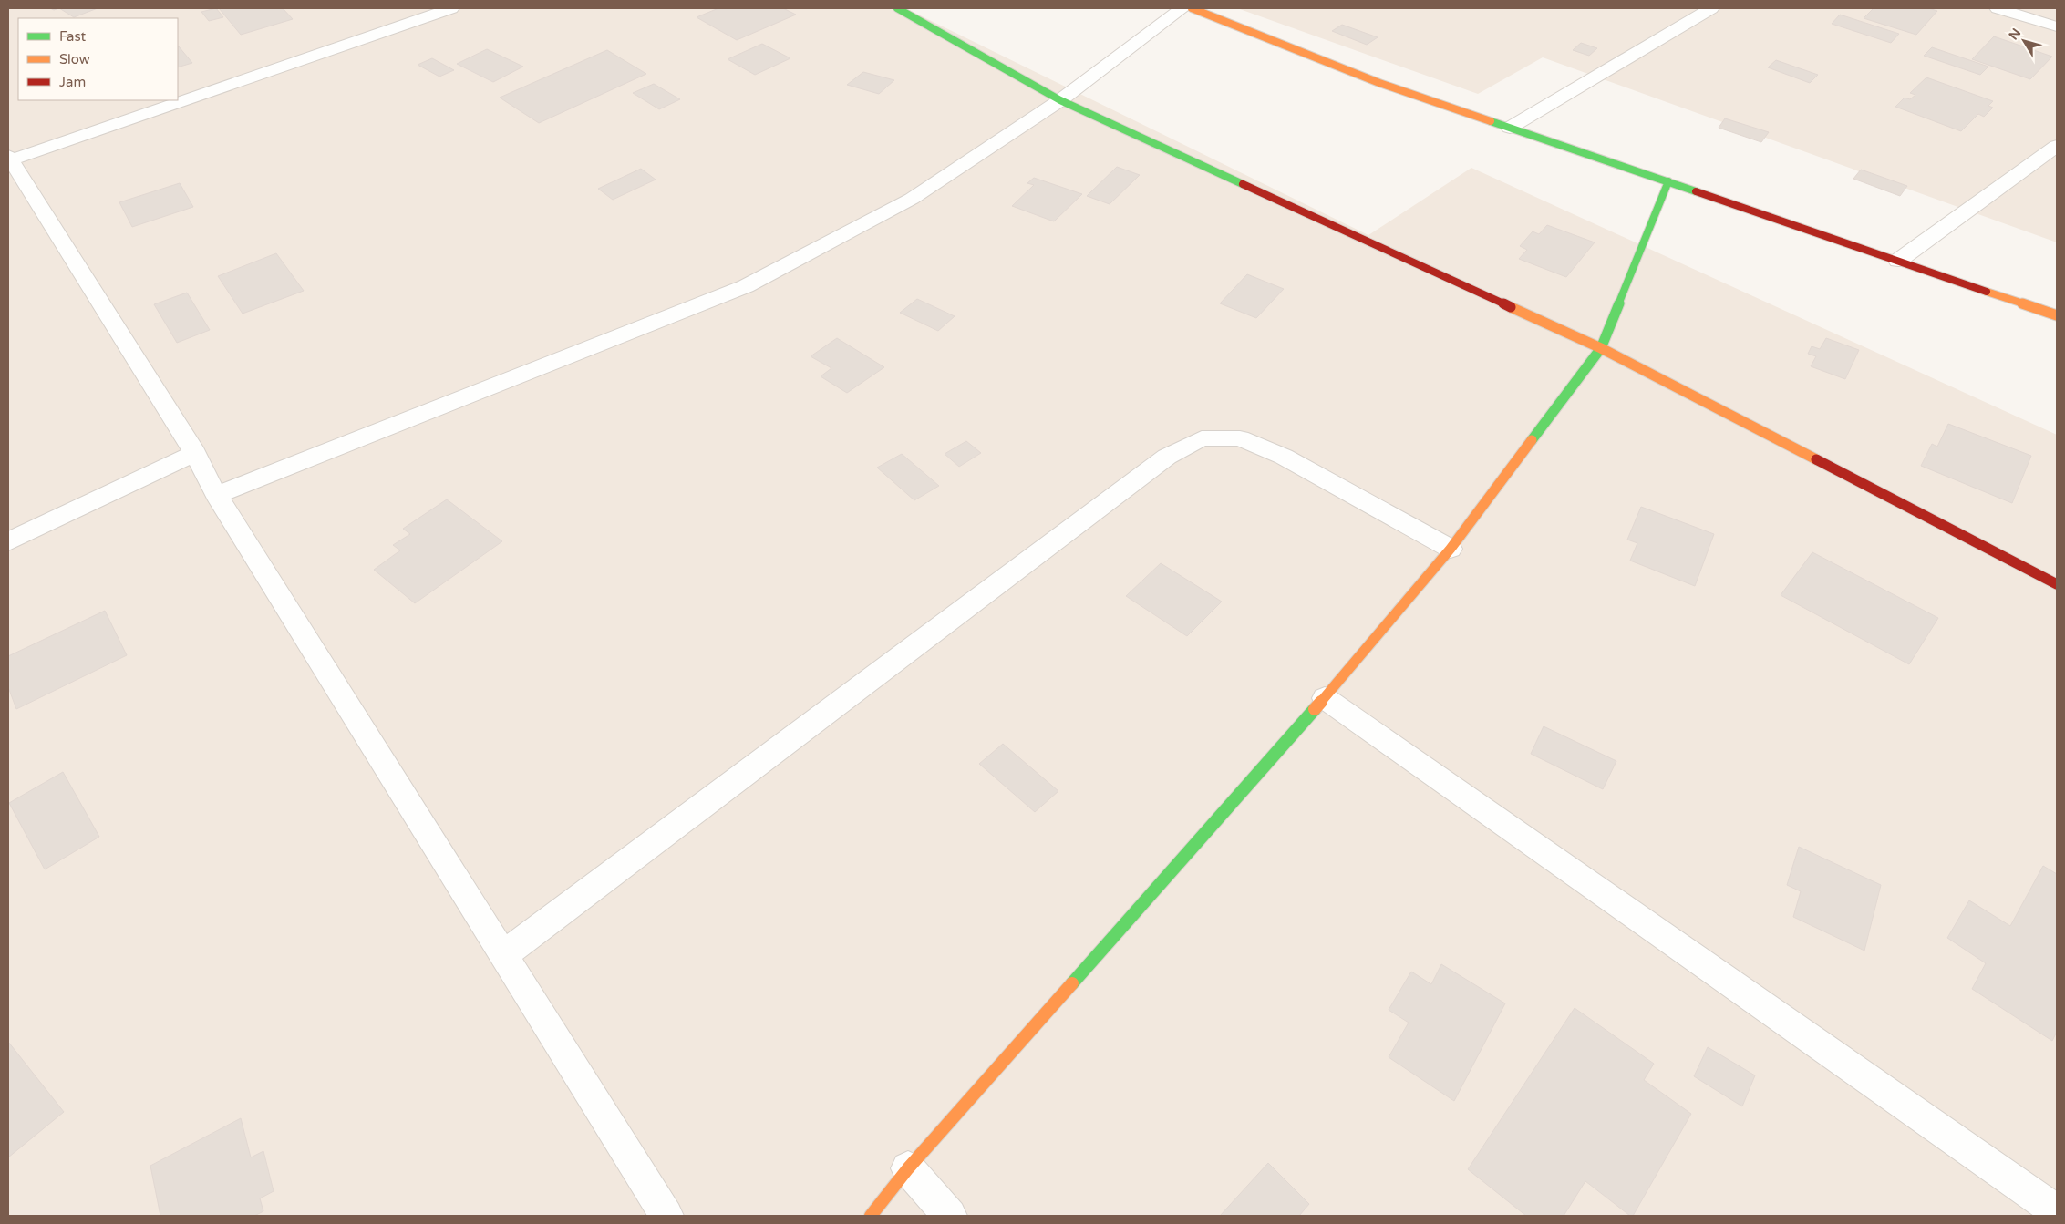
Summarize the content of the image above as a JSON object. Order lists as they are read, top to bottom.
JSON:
{
  "legend": ["Fast", "Slow", "Jam"],
  "north": "top left"
}
